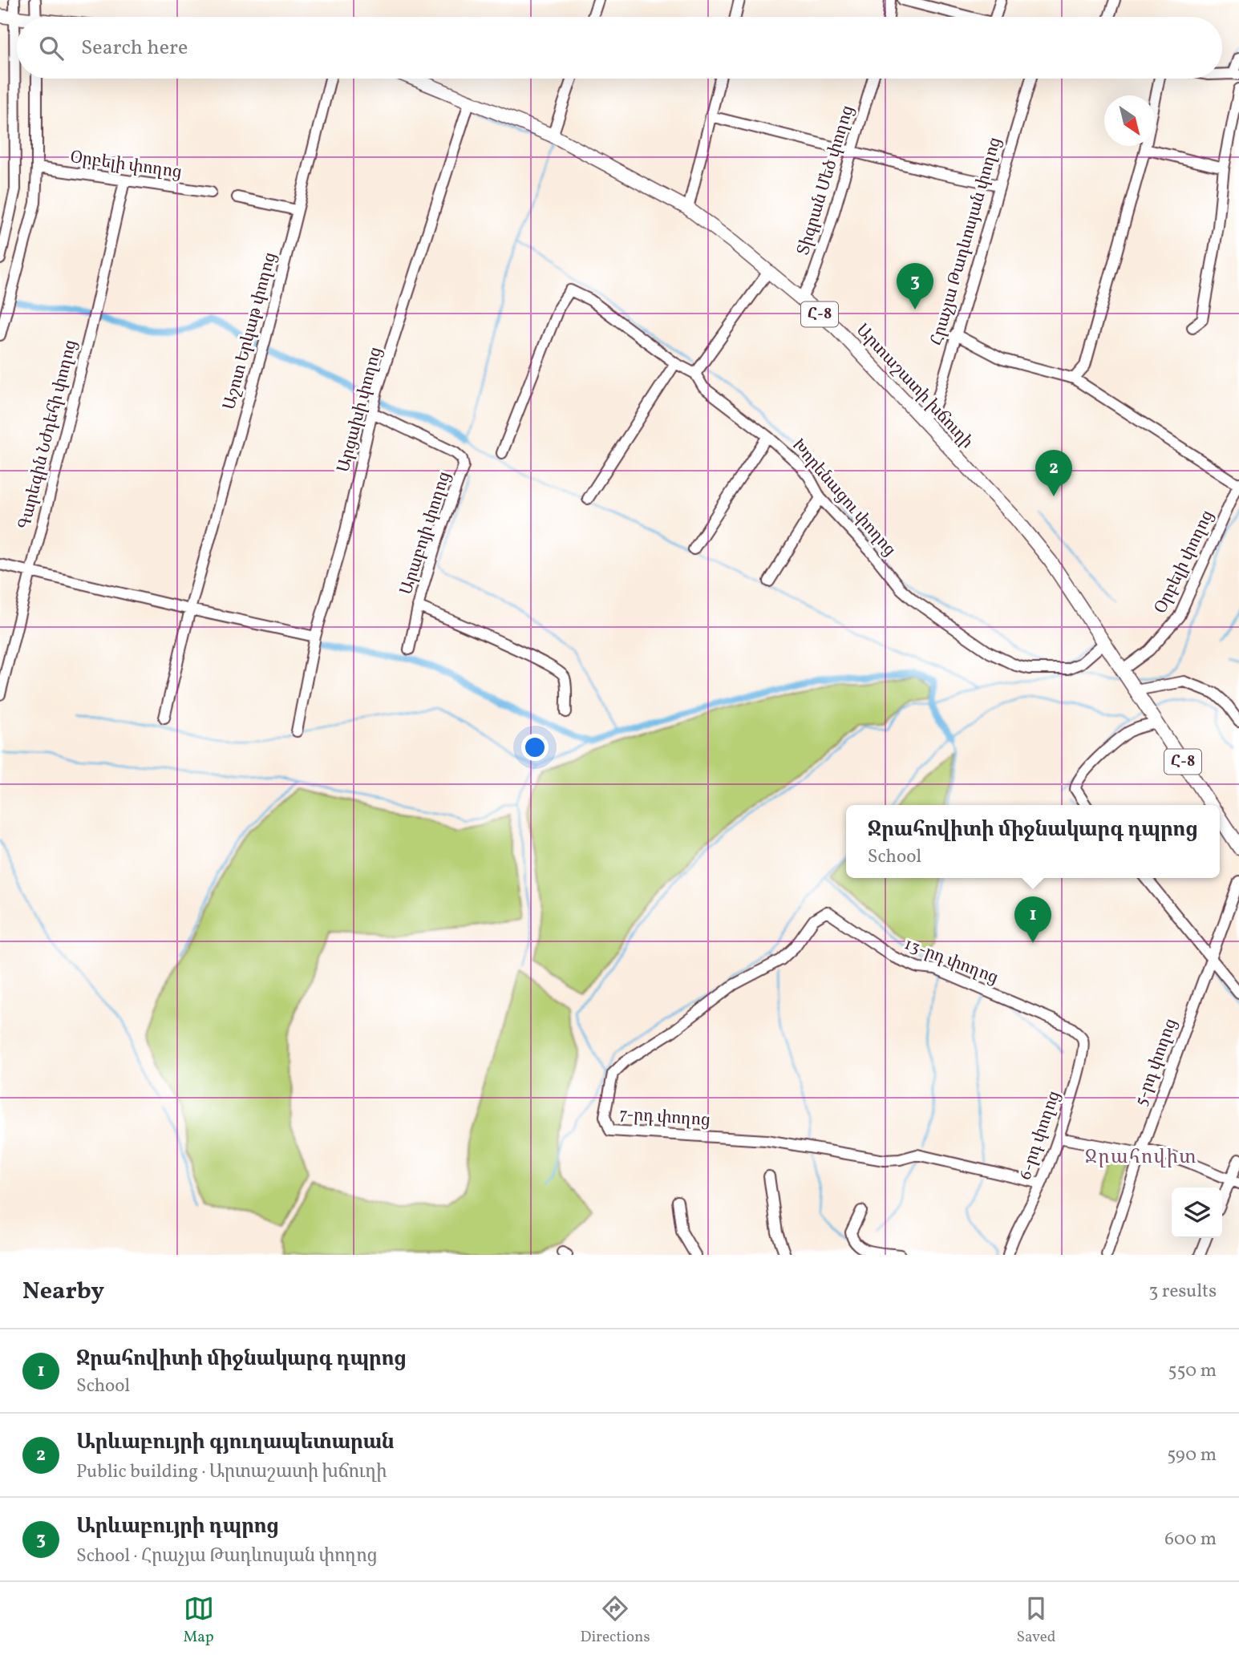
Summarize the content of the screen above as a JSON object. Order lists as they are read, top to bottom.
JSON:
{
  "streets": {
    "main road": ["Հ-8", "Արտաշատի խճուղի"],
    "street": [
      "Օրբելի փողոց",
      "Տիգրան Մեծ փողոց",
      "Հրաչյա Թադևոսյան փողոց",
      "Աշոտ Երկաթ փողոց",
      "Արցախի փողոց",
      "Գարեգին Նժդեհի փողոց",
      "Խորենացու փողոց",
      "Արաբոյի փողոց",
      "13-րդ փողոց",
      "5-րդ փողոց",
      "7-րդ փողոց",
      "6-րդ փողոց"
    ]
  },
  "crossings": [
    ["Օրբելի փողոց", "Հ-8"],
    ["Օրբելի փողոց", "Արտաշատի խճուղի"],
    ["Օրբելի փողոց", "Գարեգին Նժդեհի փողոց"],
    ["Տիգրան Մեծ փողոց", "Արտաշատի խճուղի"],
    ["Հրաչյա Թադևոսյան փողոց", "Արտաշատի խճուղի"],
    ["Հ-8", "Արտաշատի խճուղի"],
    ["Արտաշատի խճուղի", "Արցախի փողոց"],
    ["Արտաշատի խճուղի", "Խորենացու փողոց"],
    ["Արցախի փողոց", "Արաբոյի փողոց"],
    ["13-րդ փողոց", "7-րդ փողոց"],
    ["13-րդ փողոց", "6-րդ փողոց"],
    ["7-րդ փողոց", "6-րդ փողոց"]
  ],
  "districts": ["Ջրահովիտ"],
  "north": "bottom right",
  "page": {
    "search": "Search here",
    "pins": ["3", "2", "1"],
    "popup": ["Ջրահովիտի միջնակարգ դպրոց", "School"],
    "heading": ["Nearby", "3 results"],
    "list": [
      {
        "mark": "1",
        "name": "Ջրահովիտի միջնակարգ դպրոց",
        "note": "School",
        "value": "550 m"
      },
      {
        "mark": "2",
        "name": "Արևաբույրի գյուղապետարան",
        "note": "Public building · Արտաշատի խճուղի",
        "value": "590 m"
      },
      {
        "mark": "3",
        "name": "Արևաբույրի դպրոց",
        "note": "School · Հրաչյա Թադևոսյան փողոց",
        "value": "600 m"
      }
    ],
    "nav": ["Map", "Directions", "Saved"]
  }
}
